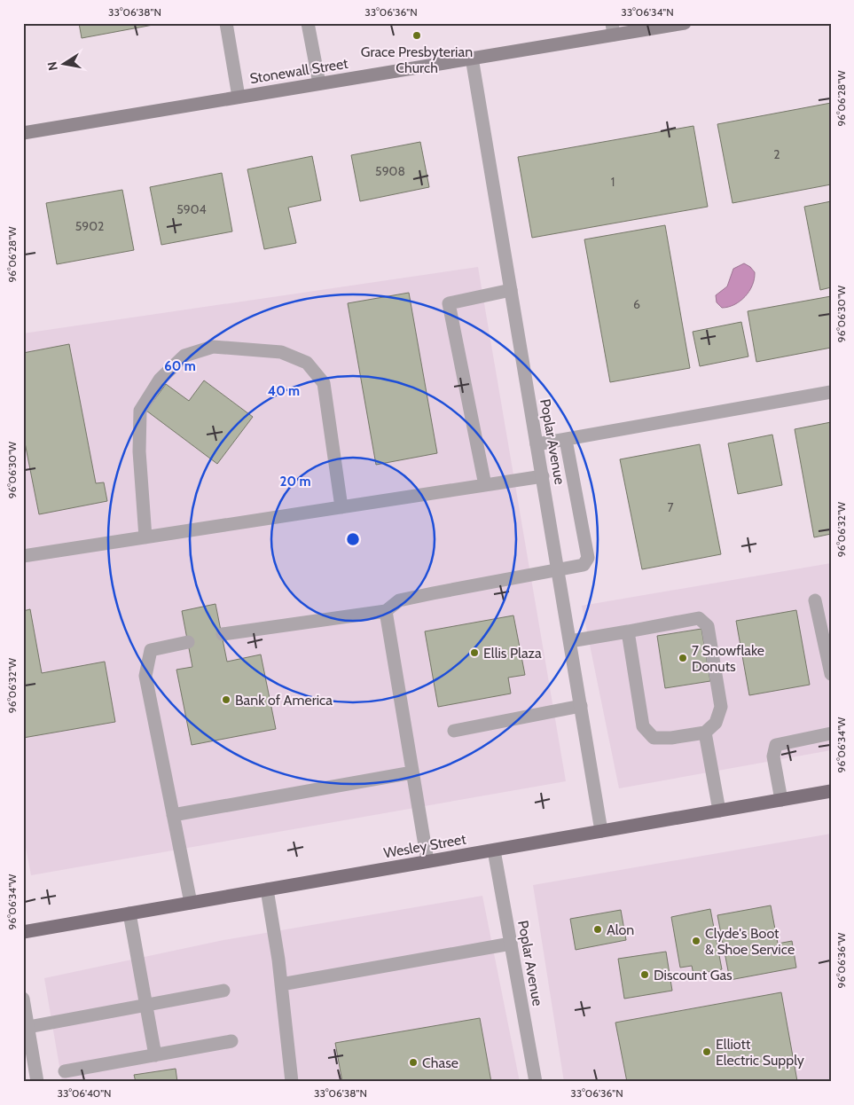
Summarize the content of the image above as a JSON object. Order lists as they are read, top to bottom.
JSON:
{
  "streets": {
    "main road": ["Wesley Street"],
    "street": ["Stonewall Street", "Poplar Avenue"]
  },
  "crossings": [
    ["Stonewall Street", "Poplar Avenue"],
    ["Poplar Avenue", "Wesley Street"]
  ],
  "places": [
    "Grace Presbyterian Church",
    "Ellis Plaza",
    "7 Snowflake Donuts",
    "Bank of America",
    "Alon",
    "Clyde's Boot & Shoe Service",
    "Discount Gas",
    "Elliott Electric Supply",
    "Chase"
  ],
  "house_numbers": [
    "2",
    "5908",
    "1",
    "5904",
    "5902",
    "6",
    "7"
  ],
  "north": "left",
  "coordinates": [
    "33°06'38\"N",
    "33°06'36\"N",
    "33°06'34\"N",
    "96°06'28\"W",
    "96°06'30\"W",
    "96°06'32\"W",
    "96°06'34\"W",
    "96°06'36\"W",
    "33°06'40\"N"
  ],
  "rings": ["60 m", "40 m", "20 m"]
}
